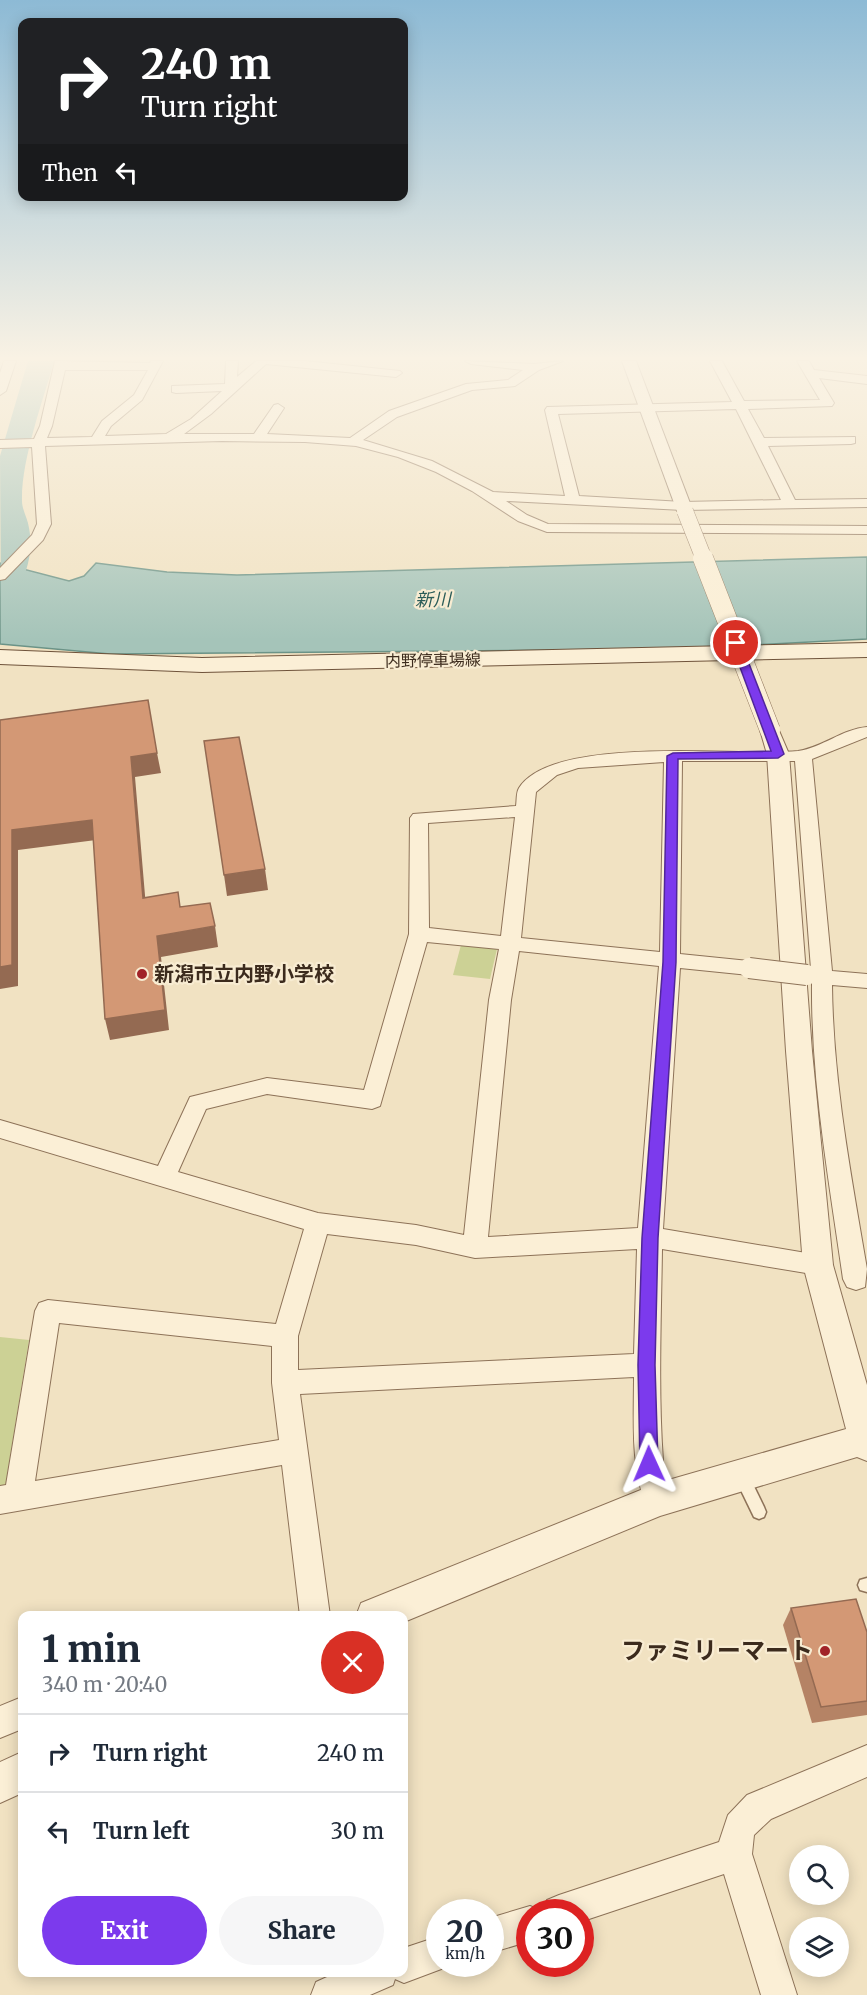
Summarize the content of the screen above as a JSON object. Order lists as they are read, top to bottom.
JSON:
{
  "streets": {
    "main road": ["内野停車場線"]
  },
  "water": ["新川"],
  "places": ["新潟市立内野小学校", "ファミリーマート"],
  "page": {
    "turn": ["240 m", "Turn right"],
    "then": "Then",
    "heading": ["1 min", "340 m · 20:40"],
    "list": [
      {
        "name": "Turn right",
        "value": "240 m"
      },
      {
        "name": "Turn left",
        "value": "30 m"
      }
    ],
    "buttons": ["Exit", "Share"],
    "speed": "20 km/h",
    "limit": "30"
  }
}
